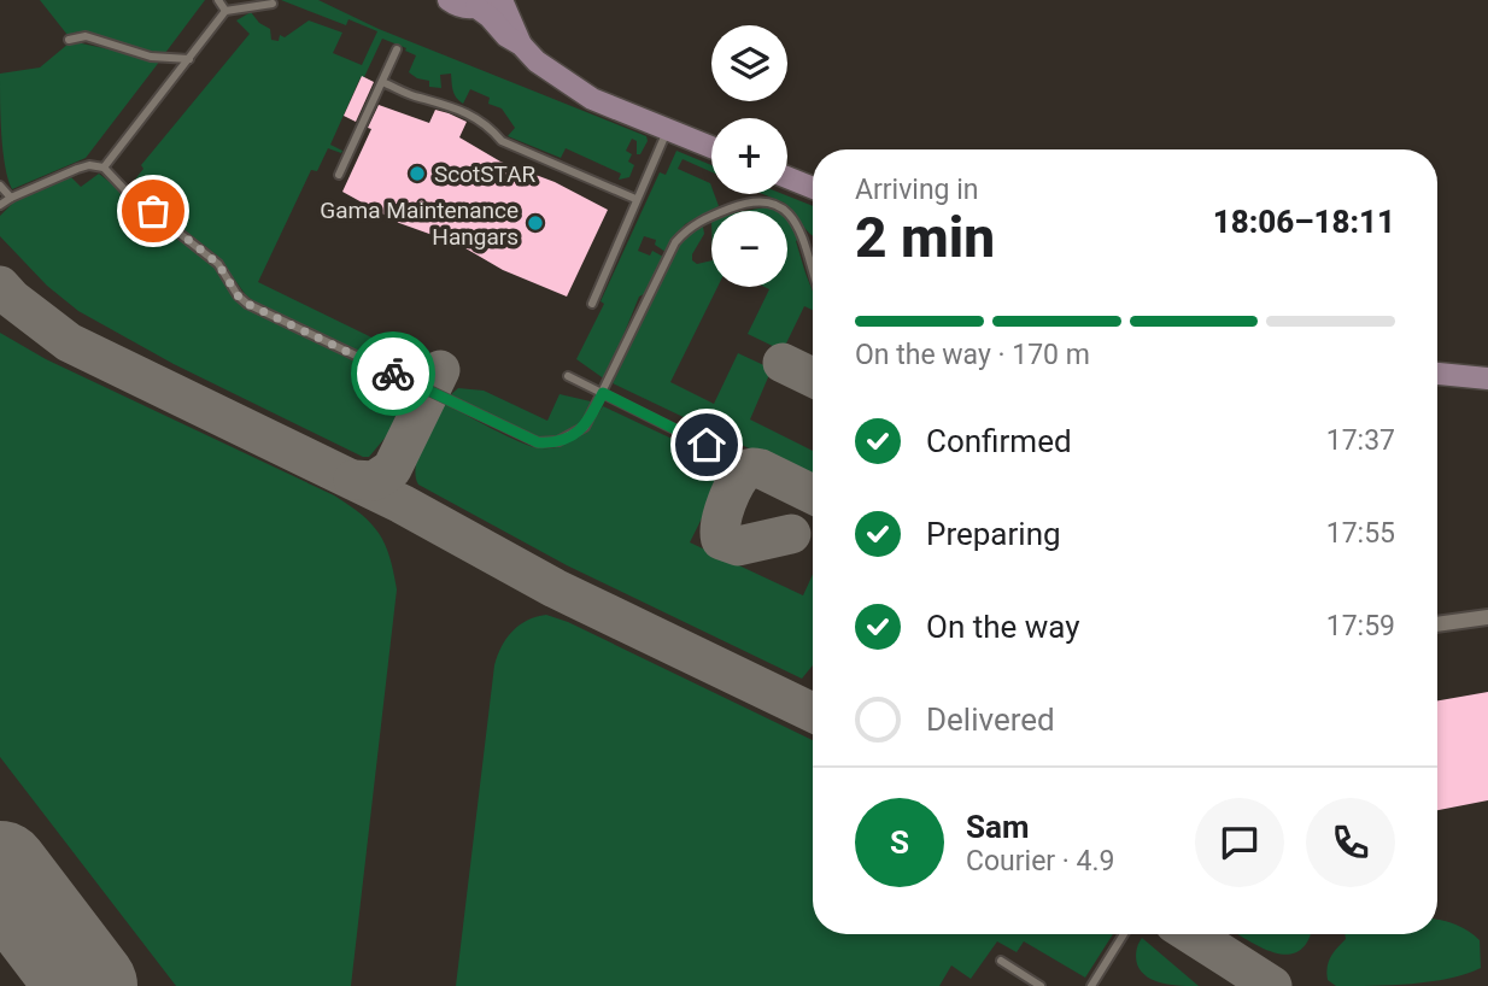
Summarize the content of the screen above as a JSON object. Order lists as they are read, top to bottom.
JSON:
{
  "places": ["ScotSTAR", "Gama Maintenance Hangars"],
  "page": {
    "map_buttons": ["+", "−"],
    "heading": ["2 min", "Arriving in", "18:06–18:11"],
    "panel": ["Sam", "Courier · 4.9"],
    "bar": "On the way · 170 m",
    "list": [
      ["Confirmed", "17:37"],
      ["Preparing", "17:55"],
      ["On the way", "17:59"],
      "Delivered"
    ],
    "round": "S"
  }
}
